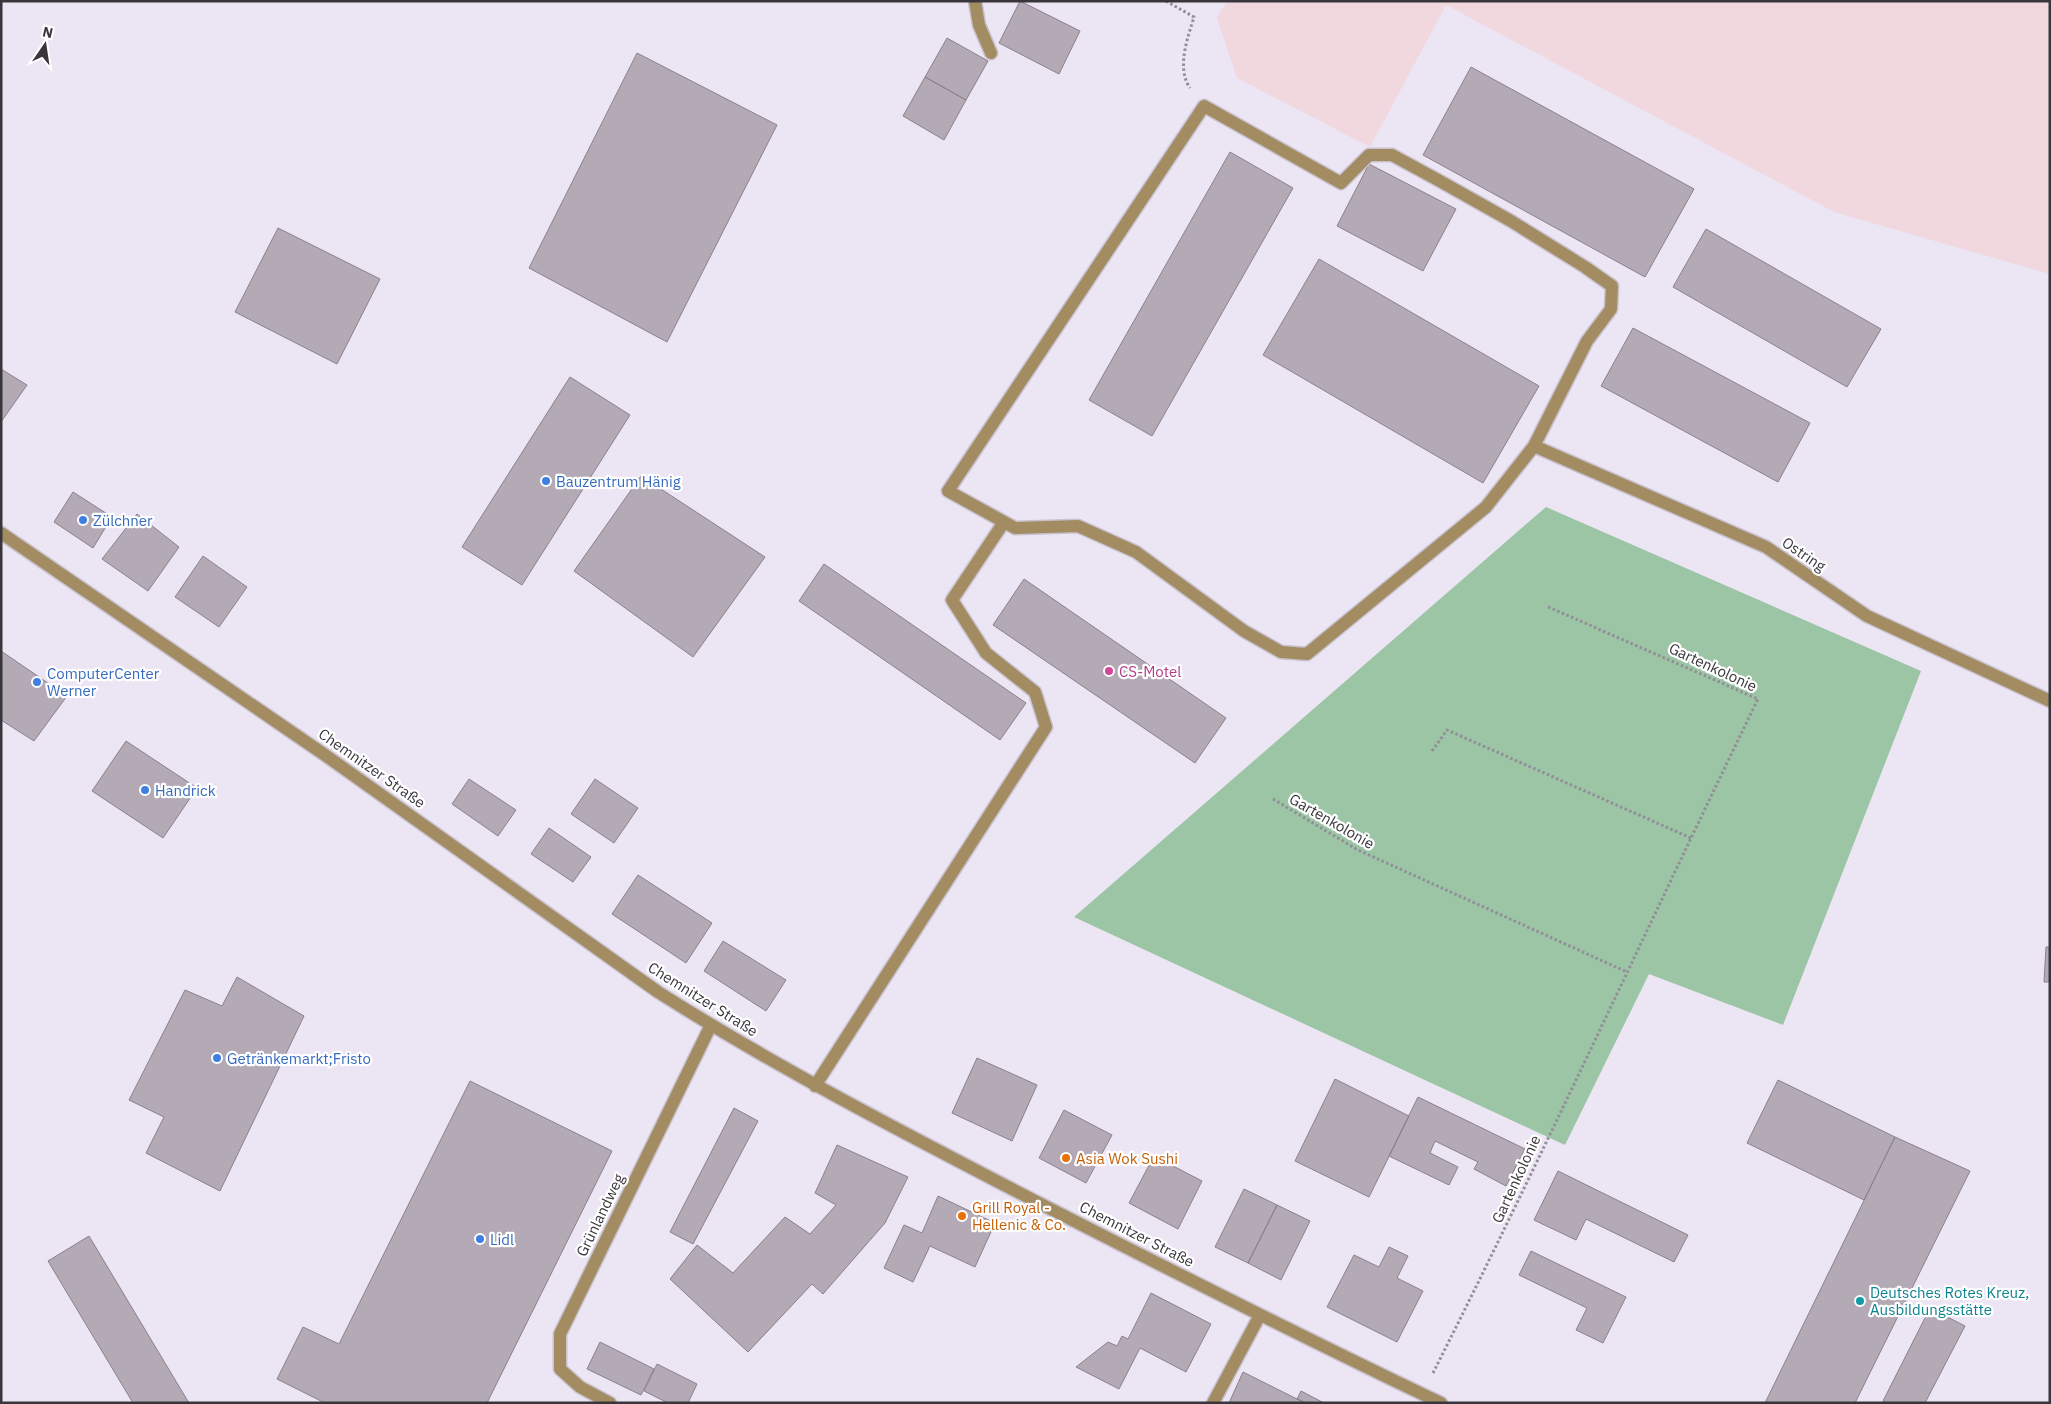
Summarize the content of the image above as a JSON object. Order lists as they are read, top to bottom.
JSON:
{
  "streets": {
    "street": ["Ostring", "Chemnitzer Straße", "Grünlandweg"],
    "path": ["Gartenkolonie"]
  },
  "crossings": [
    ["Gartenkolonie", "Chemnitzer Straße"],
    ["Chemnitzer Straße", "Grünlandweg"]
  ],
  "places": [
    "Bauzentrum Hänig",
    "Zülchner",
    "CS-Motel",
    "ComputerCenter Werner",
    "Handrick",
    "Getränkemarkt;Fristo",
    "Asia Wok Sushi",
    "Grill Royal - Hellenic & Co.",
    "Lidl",
    "Deutsches Rotes Kreuz, Ausbildungsstätte"
  ],
  "north": "top"
}
